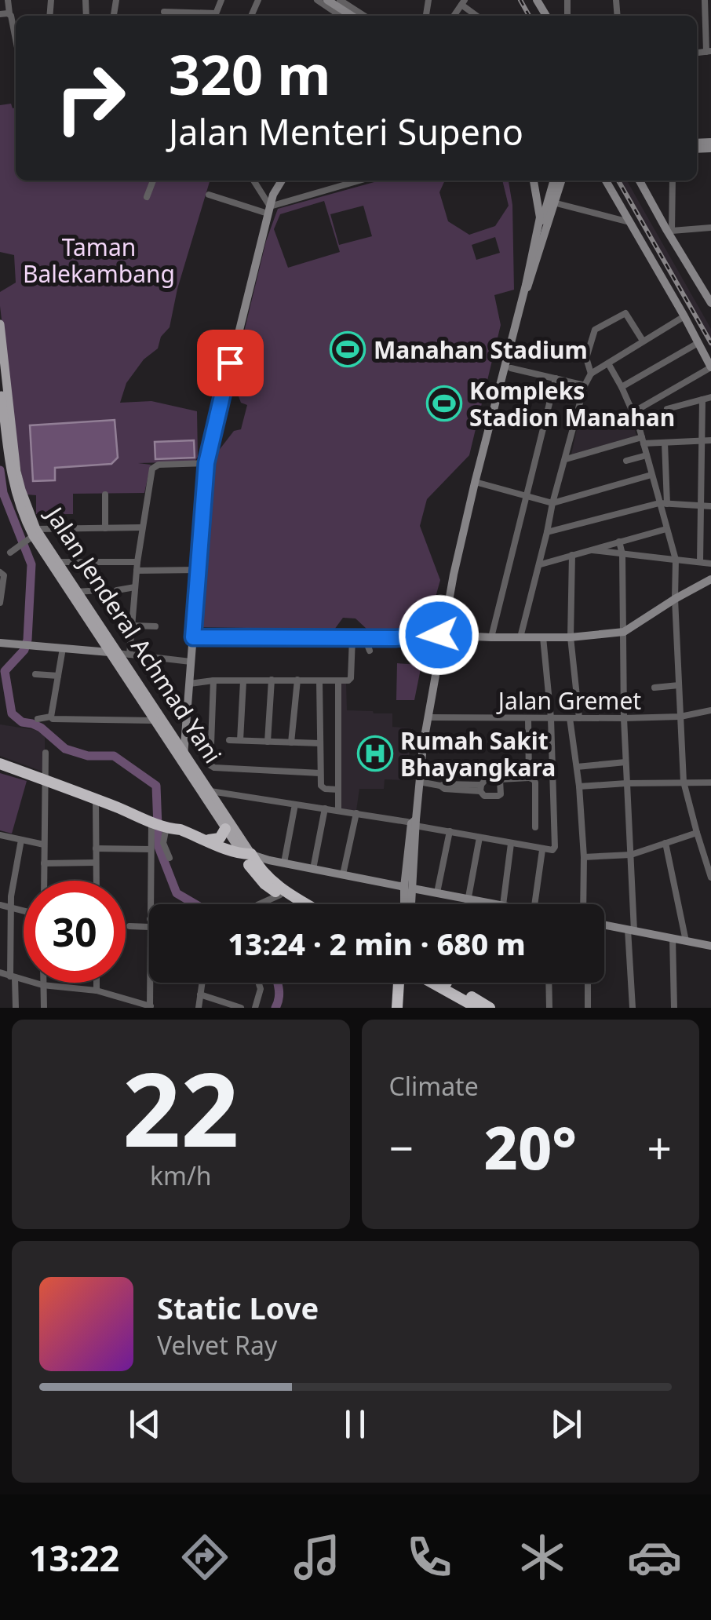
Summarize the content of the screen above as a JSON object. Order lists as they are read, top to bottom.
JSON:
{
  "streets": {
    "highway": ["Jalan Jenderal Achmad Yani"],
    "street": ["Jalan Gremet"]
  },
  "parks": ["Taman Balekambang"],
  "places": {
    "sports": ["Manahan Stadium", "Kompleks Stadion Manahan"],
    "hospital": ["Rumah Sakit Bhayangkara"]
  },
  "page": {
    "turn": ["320 m", "Jalan Menteri Supeno"],
    "limit": "30",
    "trip": "13:24 · 2 min · 680 m",
    "tile": [
      ["22", "km/h"],
      "Climate"
    ],
    "heat": ["−", "20°", "+"],
    "song": ["Static Love", "Velvet Ray"],
    "tabs": "13:22"
  }
}
